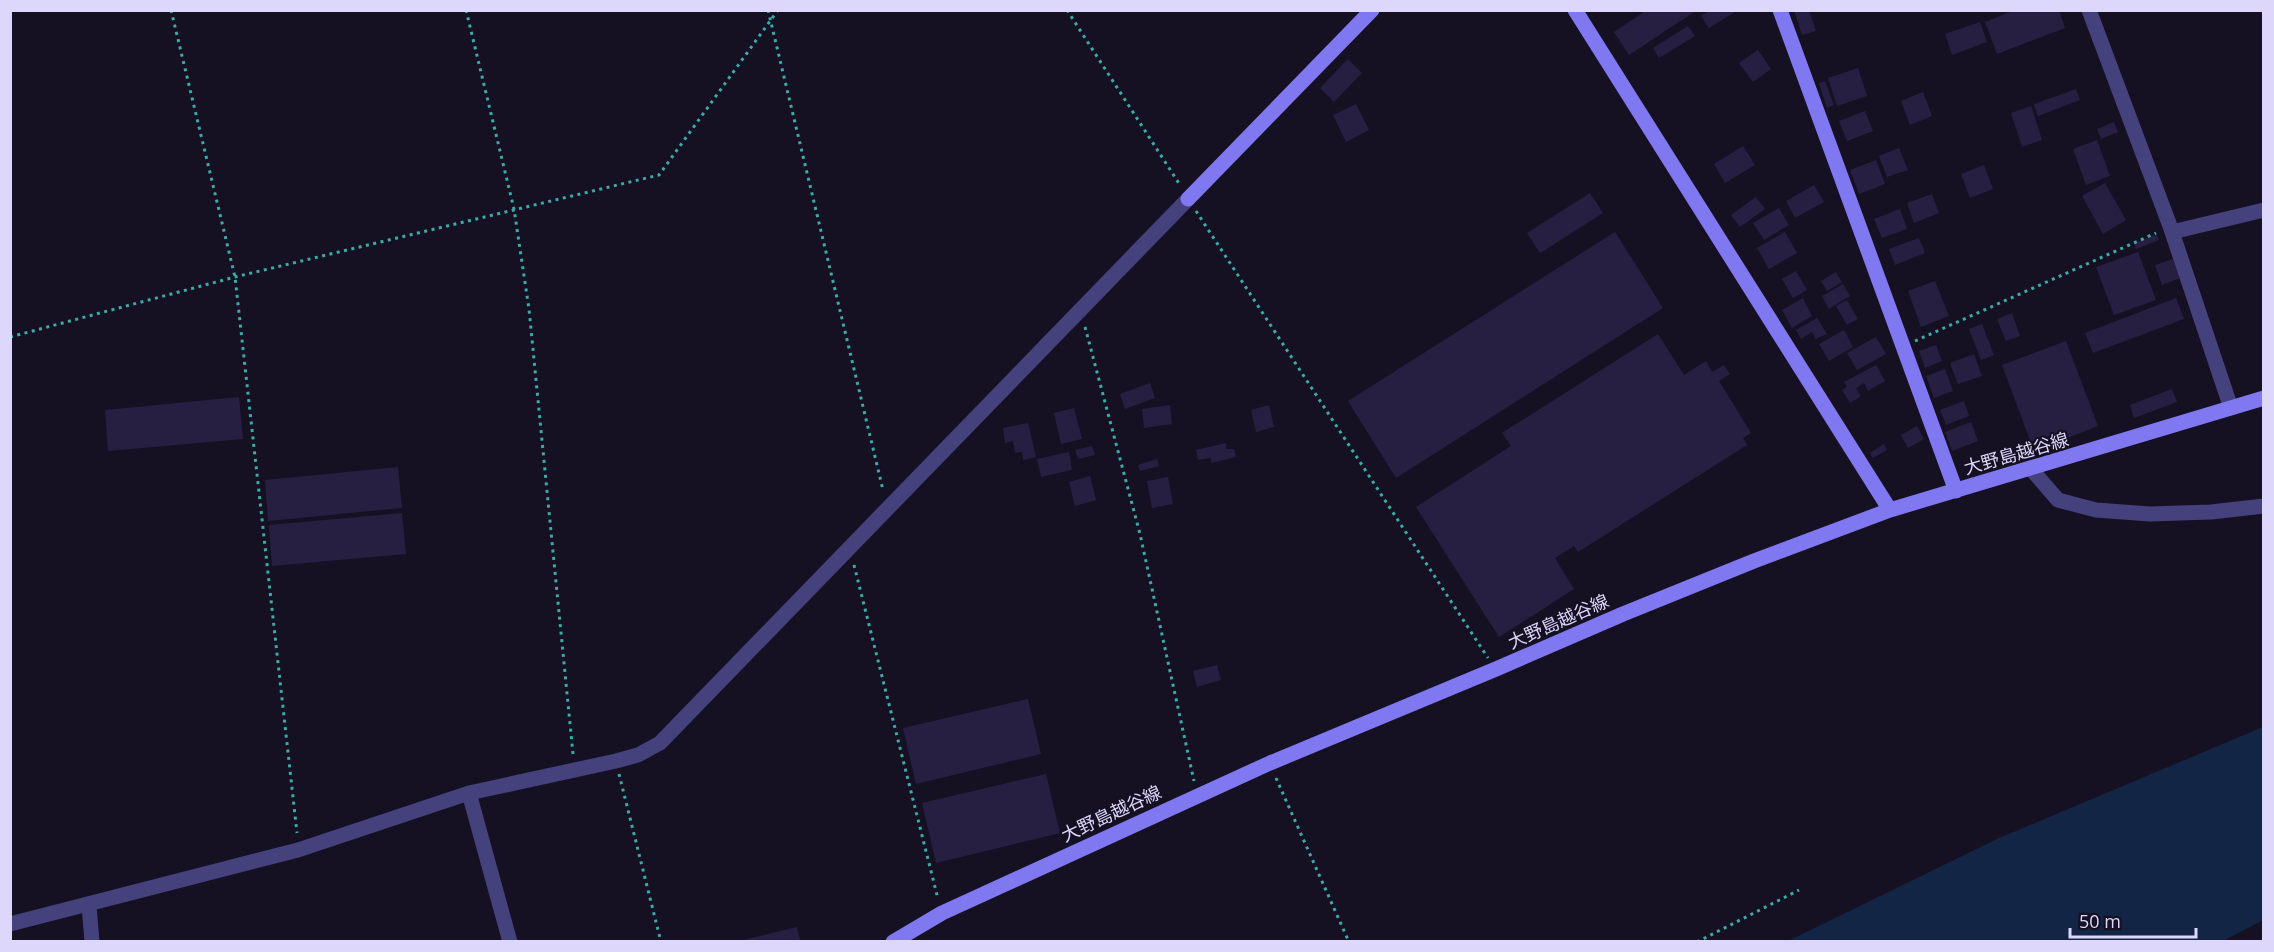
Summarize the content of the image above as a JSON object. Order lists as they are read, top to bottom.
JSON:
{
  "streets": {
    "main road": ["大野島越谷線"]
  },
  "scale_bar": "50 m"
}
